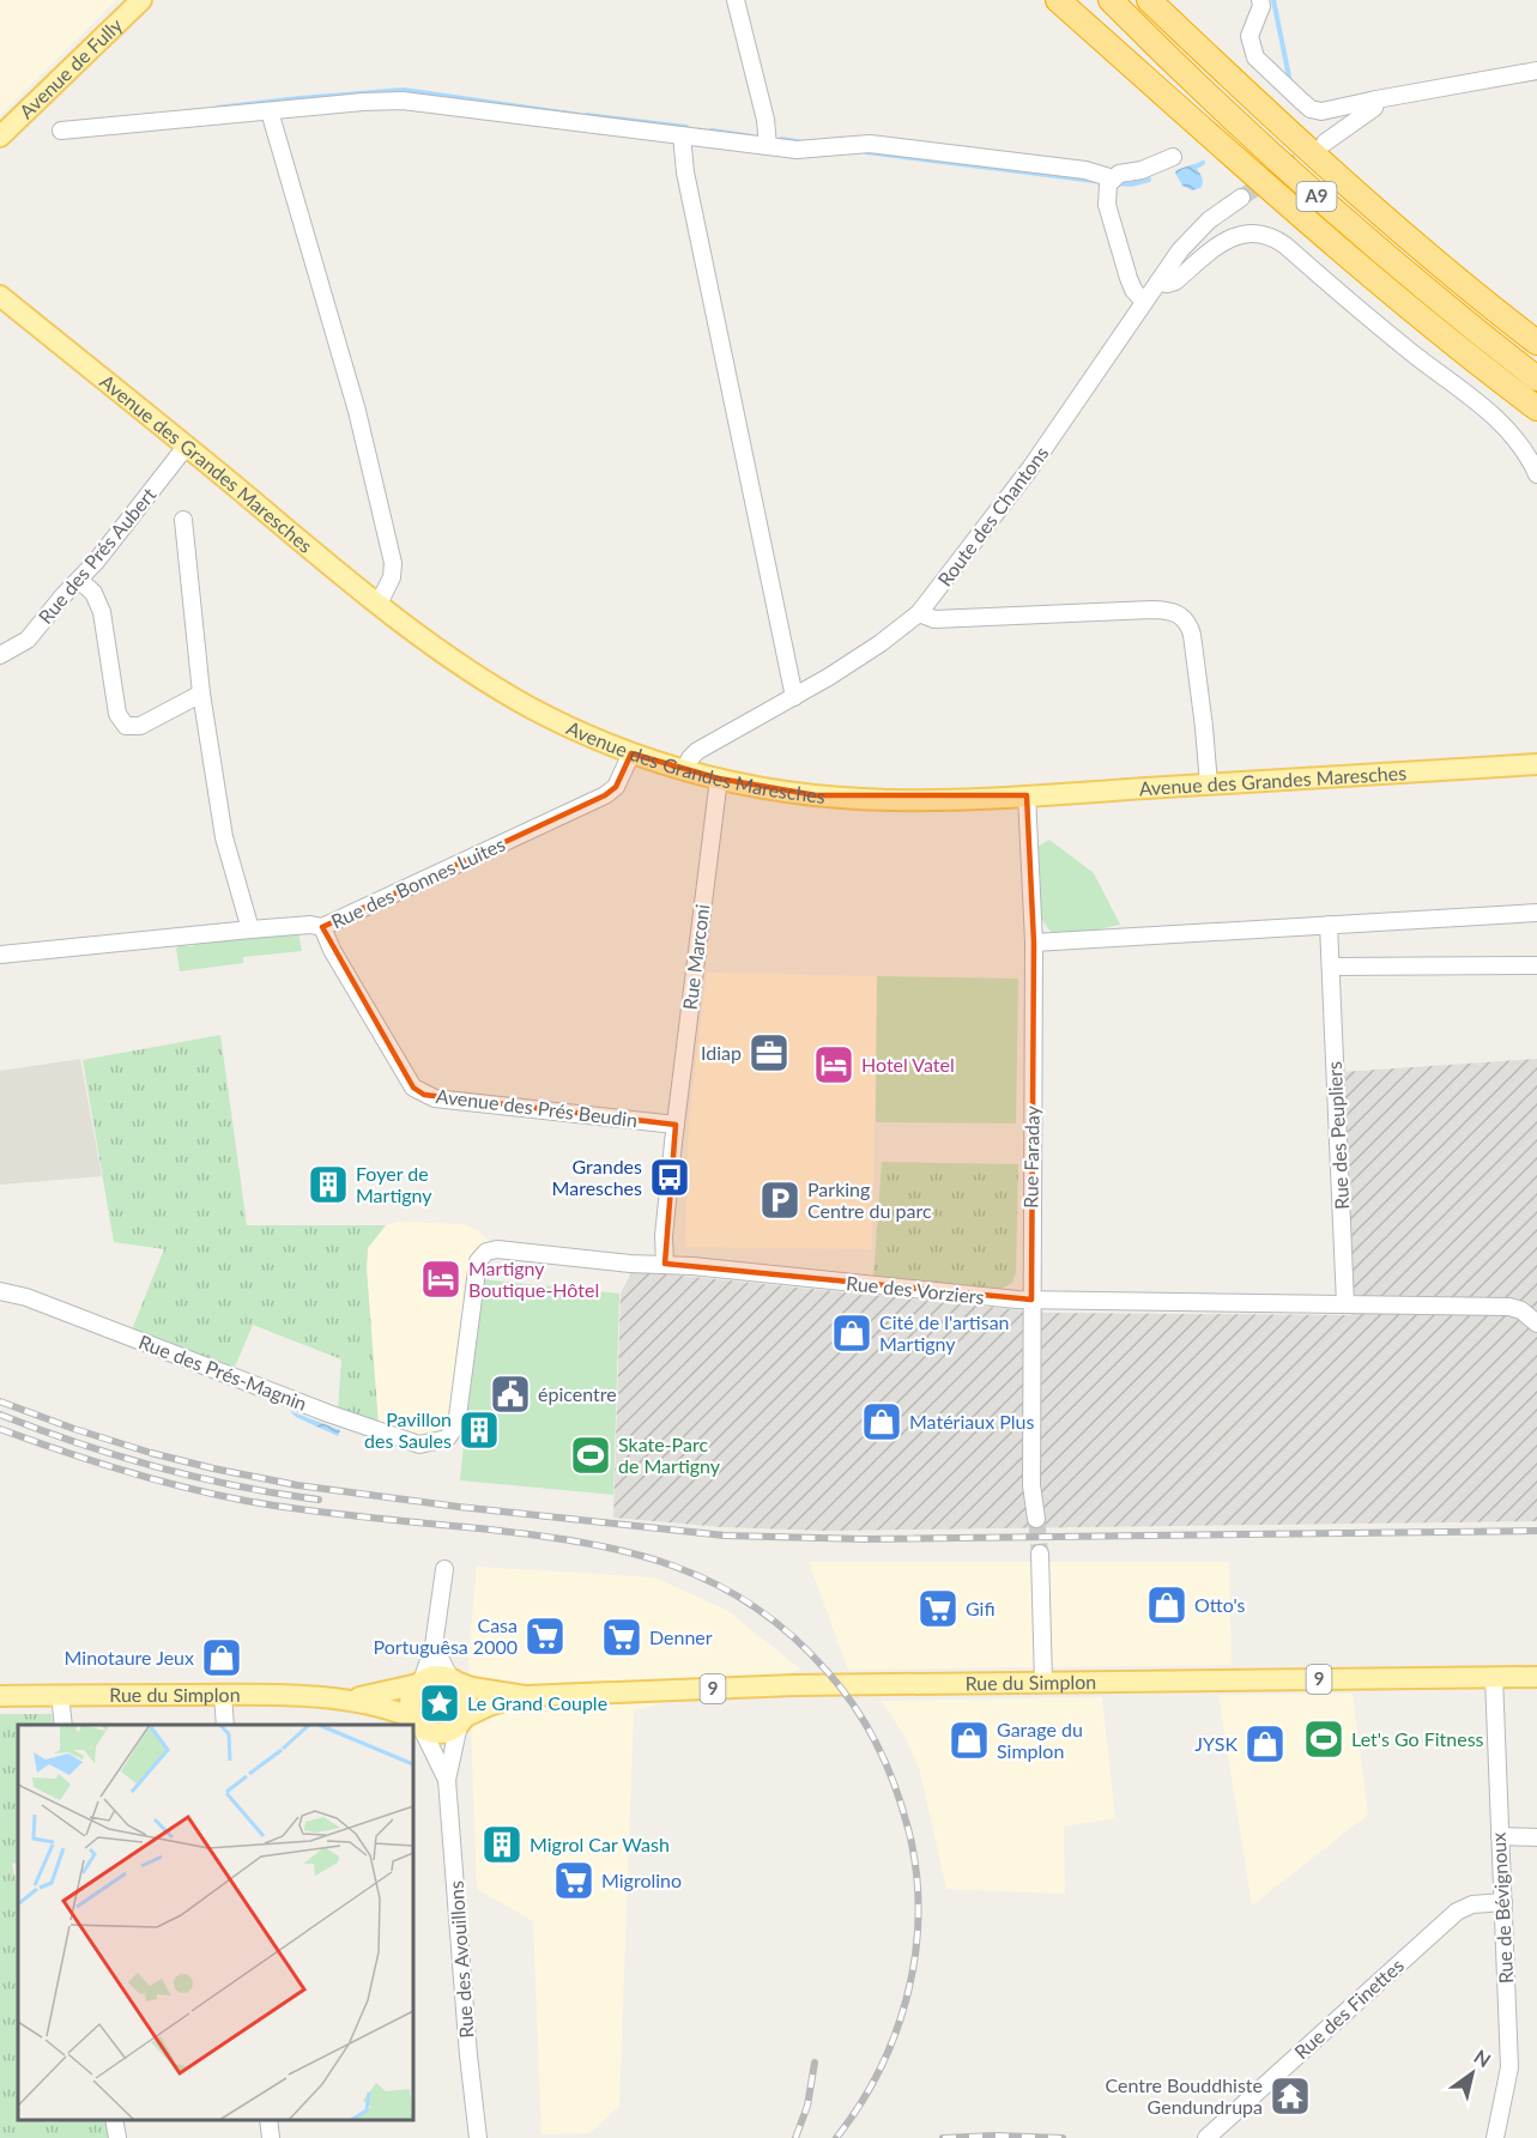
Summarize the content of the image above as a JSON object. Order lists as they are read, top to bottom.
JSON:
{
  "streets": {
    "highway": ["A9"],
    "main road": [
      "Avenue de Fully",
      "Avenue des Grandes Maresches",
      "9",
      "Rue du Simplon"
    ],
    "street": [
      "Route des Chantons",
      "Rue des Prés Aubert",
      "Rue des Bonnes Luites",
      "Rue Marconi",
      "Avenue des Prés Beudin",
      "Rue des Peupliers",
      "Rue Faraday",
      "Rue des Vorziers",
      "Rue des Prés-Magnin",
      "Rue de Bévignoux",
      "Rue des Avouillons",
      "Rue des Finettes"
    ]
  },
  "crossings": [
    ["Avenue des Grandes Maresches", "Route des Chantons"],
    ["Avenue des Grandes Maresches", "Rue des Prés Aubert"],
    ["Avenue des Grandes Maresches", "Rue des Bonnes Luites"],
    ["Avenue des Grandes Maresches", "Rue Marconi"],
    ["Avenue des Grandes Maresches", "Rue Faraday"],
    ["Rue des Bonnes Luites", "Avenue des Prés Beudin"],
    ["Rue Marconi", "Avenue des Prés Beudin"],
    ["Rue Marconi", "Rue des Vorziers"],
    ["Rue des Peupliers", "Rue des Vorziers"],
    ["Rue Faraday", "Rue des Vorziers"],
    ["Rue des Vorziers", "Rue des Prés-Magnin"],
    ["9", "Rue du Simplon"],
    ["9", "Rue des Avouillons"],
    ["Rue du Simplon", "Rue de Bévignoux"],
    ["Rue du Simplon", "Rue des Avouillons"],
    ["Rue de Bévignoux", "Rue des Finettes"]
  ],
  "places": {
    "office": ["Idiap"],
    "hotel": ["Hotel Vatel", "Martigny Boutique-Hôtel"],
    "bus stop": ["Grandes Maresches"],
    "building": ["Foyer de Martigny", "Pavillon des Saules", "Migrol Car Wash"],
    "parking": ["Parking Centre du parc"],
    "shop": [
      "Cité de l'artisan Martigny",
      "Matériaux Plus",
      "Otto's",
      "Minotaure Jeux",
      "Garage du Simplon",
      "JYSK"
    ],
    "public building": ["épicentre"],
    "sports": ["Skate-Parc de Martigny", "Let's Go Fitness"],
    "supermarket": [
      "Gifi",
      "Casa Portuguêsa 2000",
      "Denner",
      "Migrolino"
    ],
    "place": ["Le Grand Couple"],
    "temple": ["Centre Bouddhiste Gendundrupa"]
  },
  "north": "top right"
}
